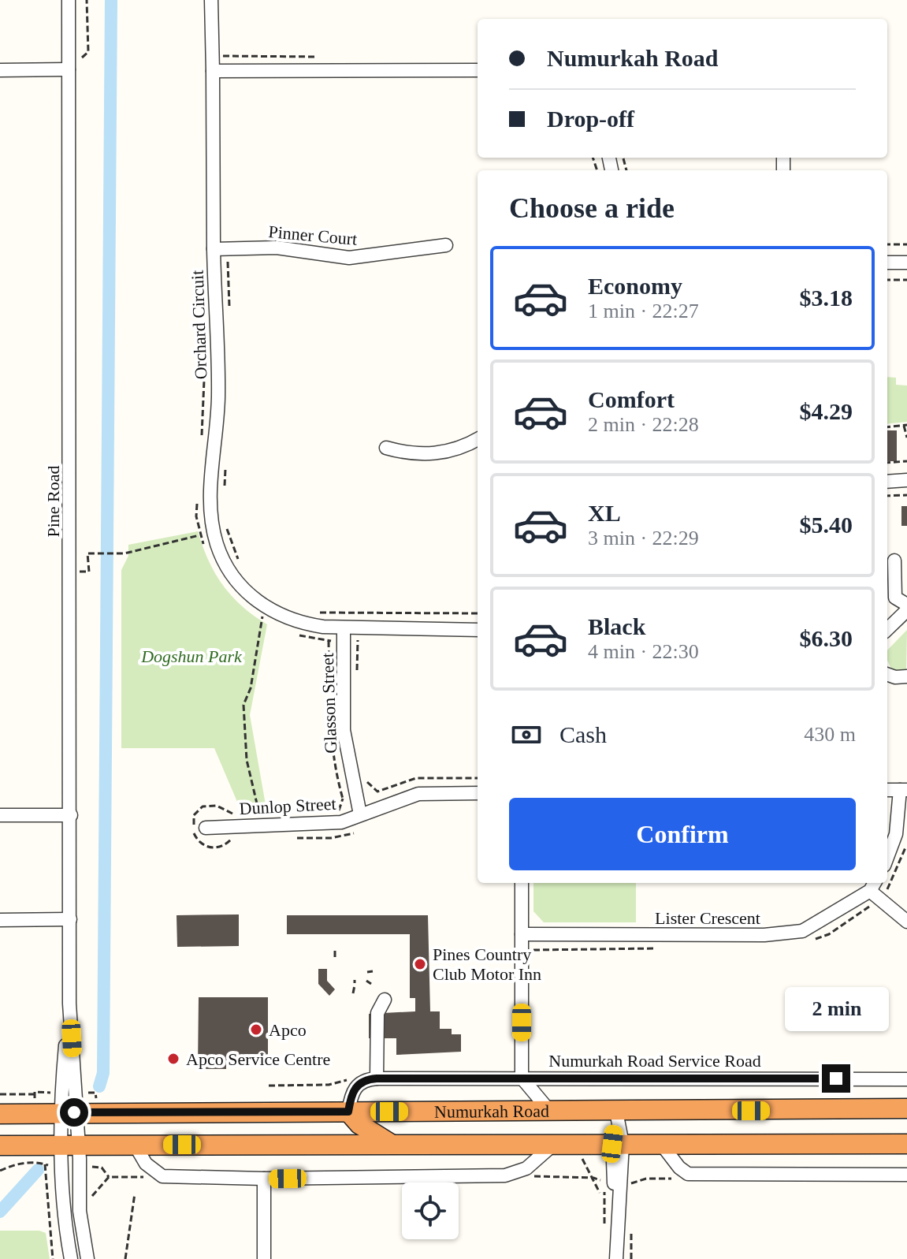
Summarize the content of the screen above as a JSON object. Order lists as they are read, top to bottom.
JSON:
{
  "streets": {
    "highway": ["Numurkah Road"],
    "street": [
      "Pinner Court",
      "Orchard Circuit",
      "Pine Road",
      "Glasson Street",
      "Dunlop Street",
      "Lister Crescent",
      "Numurkah Road Service Road"
    ]
  },
  "crossings": [
    ["Pinner Court", "Orchard Circuit"],
    ["Orchard Circuit", "Glasson Street"],
    ["Pine Road", "Numurkah Road"],
    ["Glasson Street", "Dunlop Street"]
  ],
  "parks": ["Dogshun Park"],
  "places": ["Pines Country Club Motor Inn", "Apco", "Apco Service Centre"],
  "page": {
    "banner": ["Numurkah Road", "Drop-off"],
    "heading": "Choose a ride",
    "list": [
      {
        "name": "Economy",
        "note": "1 min · 22:27",
        "value": "$3.18"
      },
      {
        "name": "Comfort",
        "note": "2 min · 22:28",
        "value": "$4.29"
      },
      {
        "name": "XL",
        "note": "3 min · 22:29",
        "value": "$5.40"
      },
      {
        "name": "Black",
        "note": "4 min · 22:30",
        "value": "$6.30"
      }
    ],
    "pay": ["Cash", "430 m"],
    "buttons": "Confirm",
    "bubble": "2 min"
  }
}
